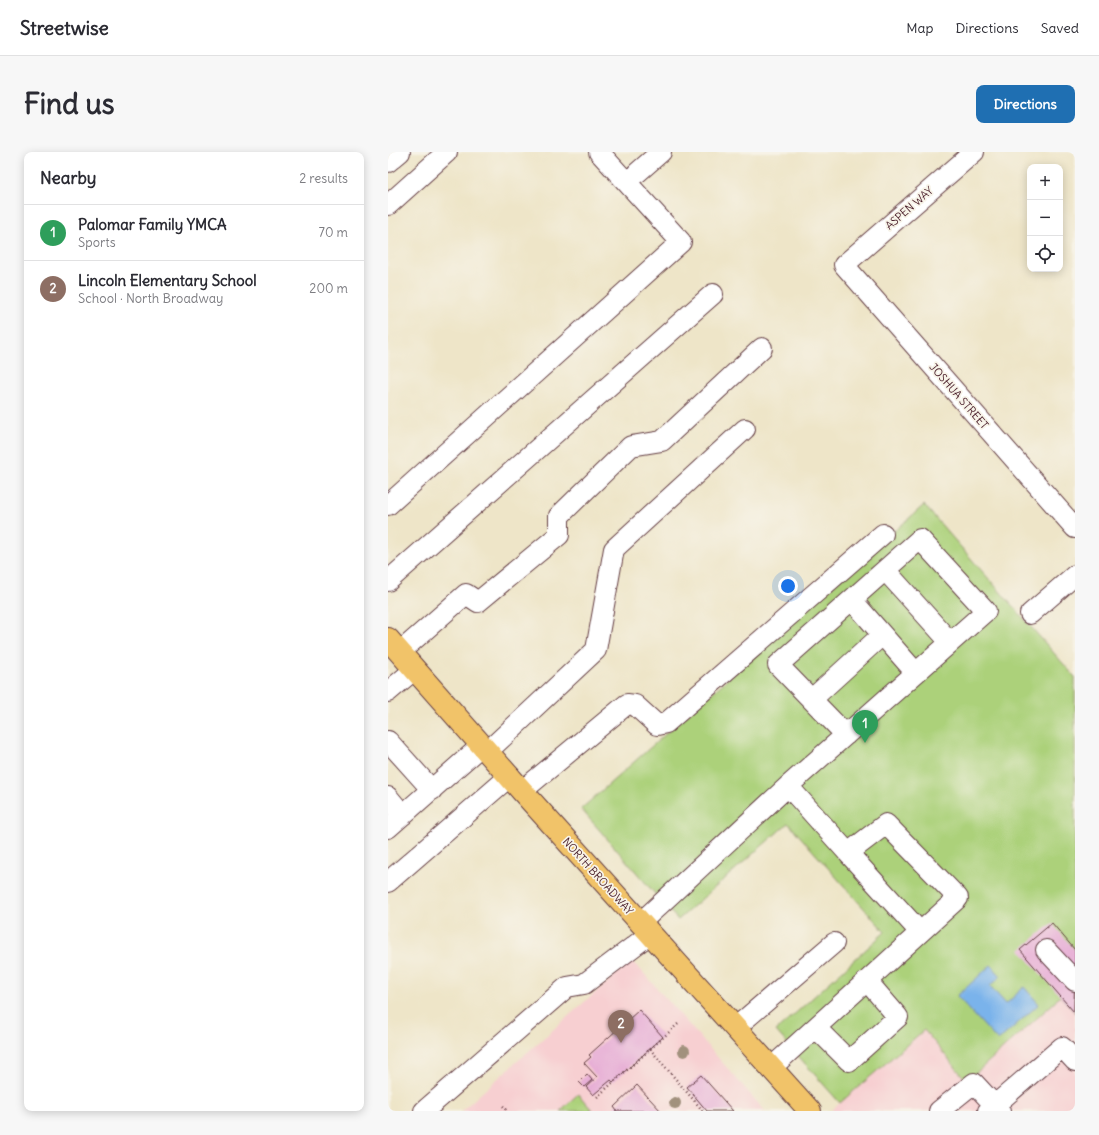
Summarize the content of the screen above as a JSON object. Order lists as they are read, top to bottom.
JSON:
{
  "streets": {
    "main road": ["NORTH BROADWAY"],
    "street": ["ASPEN WAY", "JOSHUA STREET"]
  },
  "crossings": [
    ["ASPEN WAY", "JOSHUA STREET"]
  ],
  "page": {
    "header": "Streetwise",
    "nav": ["Map", "Directions", "Saved"],
    "buttons": "Directions",
    "title": "Find us",
    "heading": ["Nearby", "2 results"],
    "map_buttons": ["+", "−"],
    "list": [
      {
        "mark": "1",
        "name": "Palomar Family YMCA",
        "note": "Sports",
        "value": "70 m"
      },
      {
        "mark": "2",
        "name": "Lincoln Elementary School",
        "note": "School · North Broadway",
        "value": "200 m"
      }
    ],
    "pins": ["1", "2"]
  }
}
